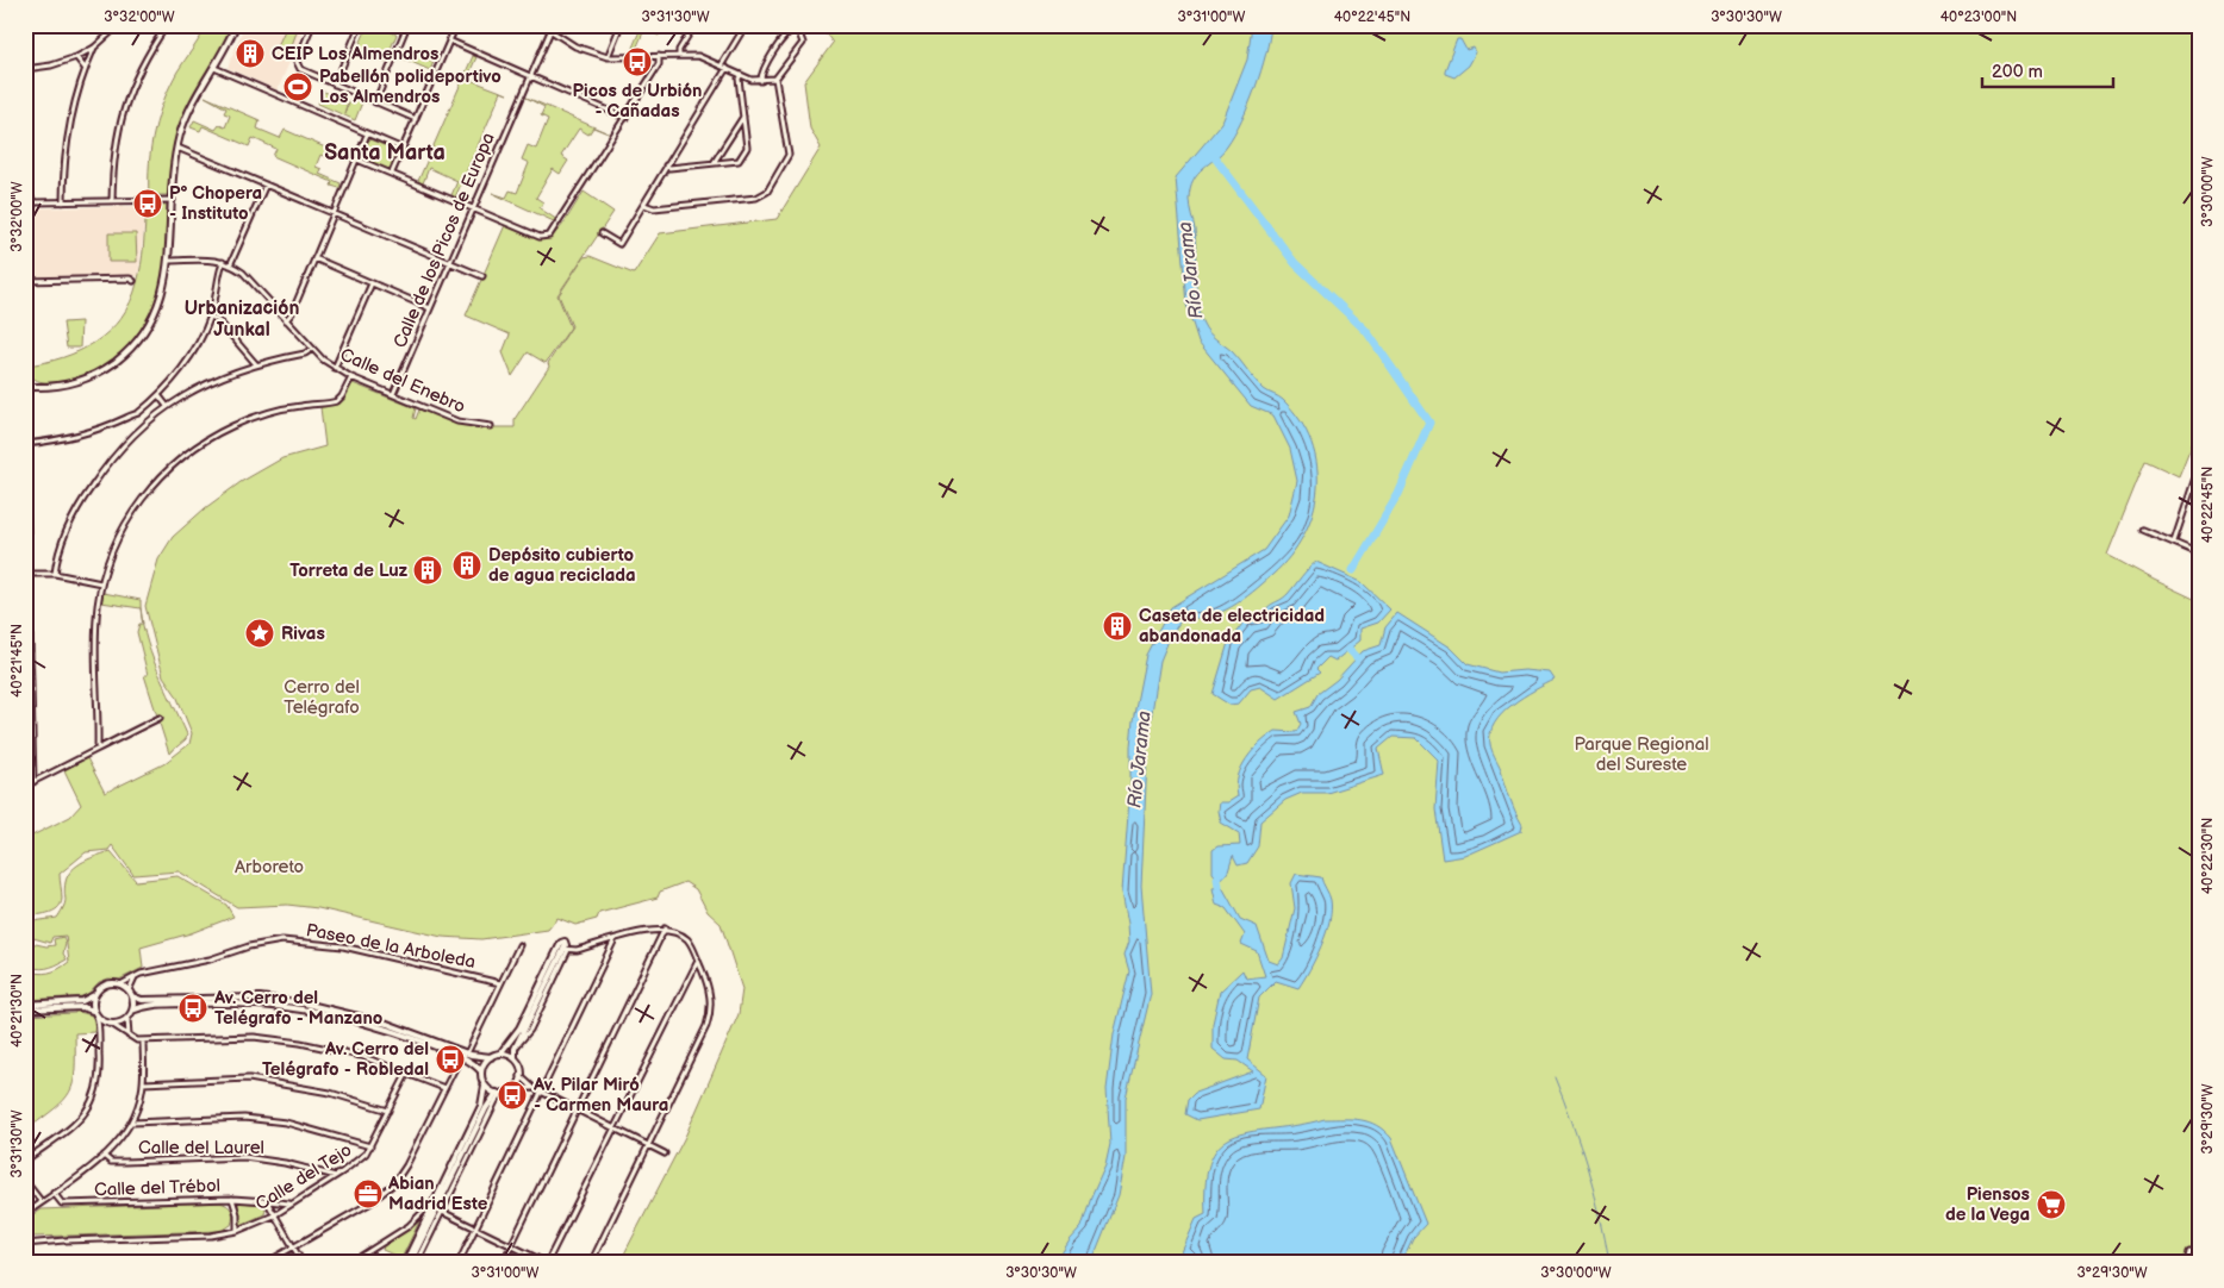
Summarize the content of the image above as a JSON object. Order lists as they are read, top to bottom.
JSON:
{
  "streets": {
    "street": [
      "Calle de los Picos de Europa",
      "Calle del Enebro",
      "Paseo de la Arboleda",
      "Calle del Laurel",
      "Calle del Tejo",
      "Calle del Trébol"
    ]
  },
  "crossings": [
    ["Calle de los Picos de Europa", "Calle del Enebro"],
    ["Calle del Laurel", "Calle del Tejo"],
    ["Calle del Tejo", "Calle del Trébol"]
  ],
  "districts": ["Santa Marta", "Urbanización Junkal"],
  "water": ["Río Jarama"],
  "parks": ["Cerro del Telégrafo", "Parque Regional del Sureste", "Arboreto"],
  "places": {
    "building": [
      "CEIP Los Almendros",
      "Depósito cubierto de agua reciclada",
      "Torreta de Luz",
      "Caseta de electricidad abandonada"
    ],
    "bus stop": [
      "Picos de Urbión - Cañadas",
      "Pº Chopera - Instituto",
      "Av. Cerro del Telégrafo - Manzano",
      "Av. Cerro del Telégrafo - Robledal",
      "Av. Pilar Miró - Carmen Maura"
    ],
    "sports": ["Pabellón polideportivo Los Almendros"],
    "place": ["Rivas"],
    "office": ["Abian Madrid Este"],
    "supermarket": ["Piensos de la Vega"]
  },
  "scale_bar": "200 m",
  "coordinates": [
    "3°32'00\"W",
    "3°31'30\"W",
    "3°31'00\"W",
    "40°22'45\"N",
    "3°30'30\"W",
    "40°23'00\"N",
    "3°30'00\"W",
    "40°21'45\"N",
    "40°22'30\"N",
    "40°21'30\"N",
    "3°29'30\"W"
  ]
}
